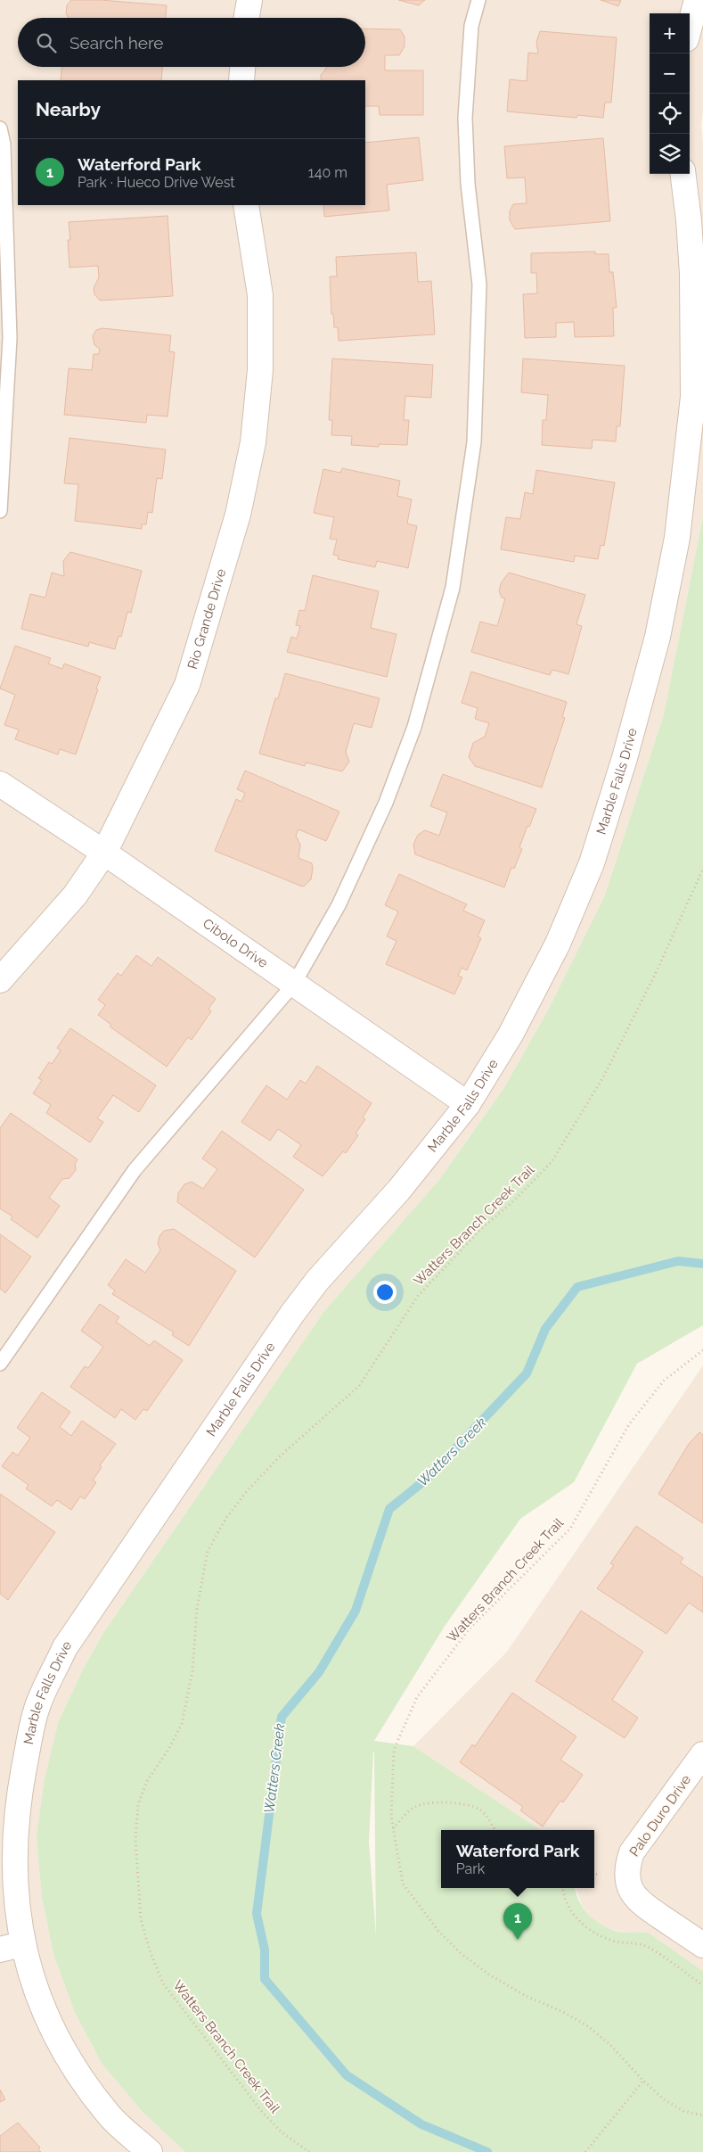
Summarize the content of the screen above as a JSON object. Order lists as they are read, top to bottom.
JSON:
{
  "streets": {
    "street": [
      "Rio Grande Drive",
      "Marble Falls Drive",
      "Cibolo Drive",
      "Palo Duro Drive"
    ],
    "path": ["Watters Branch Creek Trail"]
  },
  "crossings": [
    ["Rio Grande Drive", "Cibolo Drive"],
    ["Marble Falls Drive", "Cibolo Drive"]
  ],
  "water": ["Watters Creek"],
  "page": {
    "map_buttons": ["+", "−"],
    "search": "Search here",
    "heading": "Nearby",
    "list": [
      {
        "mark": "1",
        "name": "Waterford Park",
        "note": "Park · Hueco Drive West",
        "value": "140 m"
      }
    ],
    "popup": ["Waterford Park", "Park"],
    "pins": "1"
  }
}
